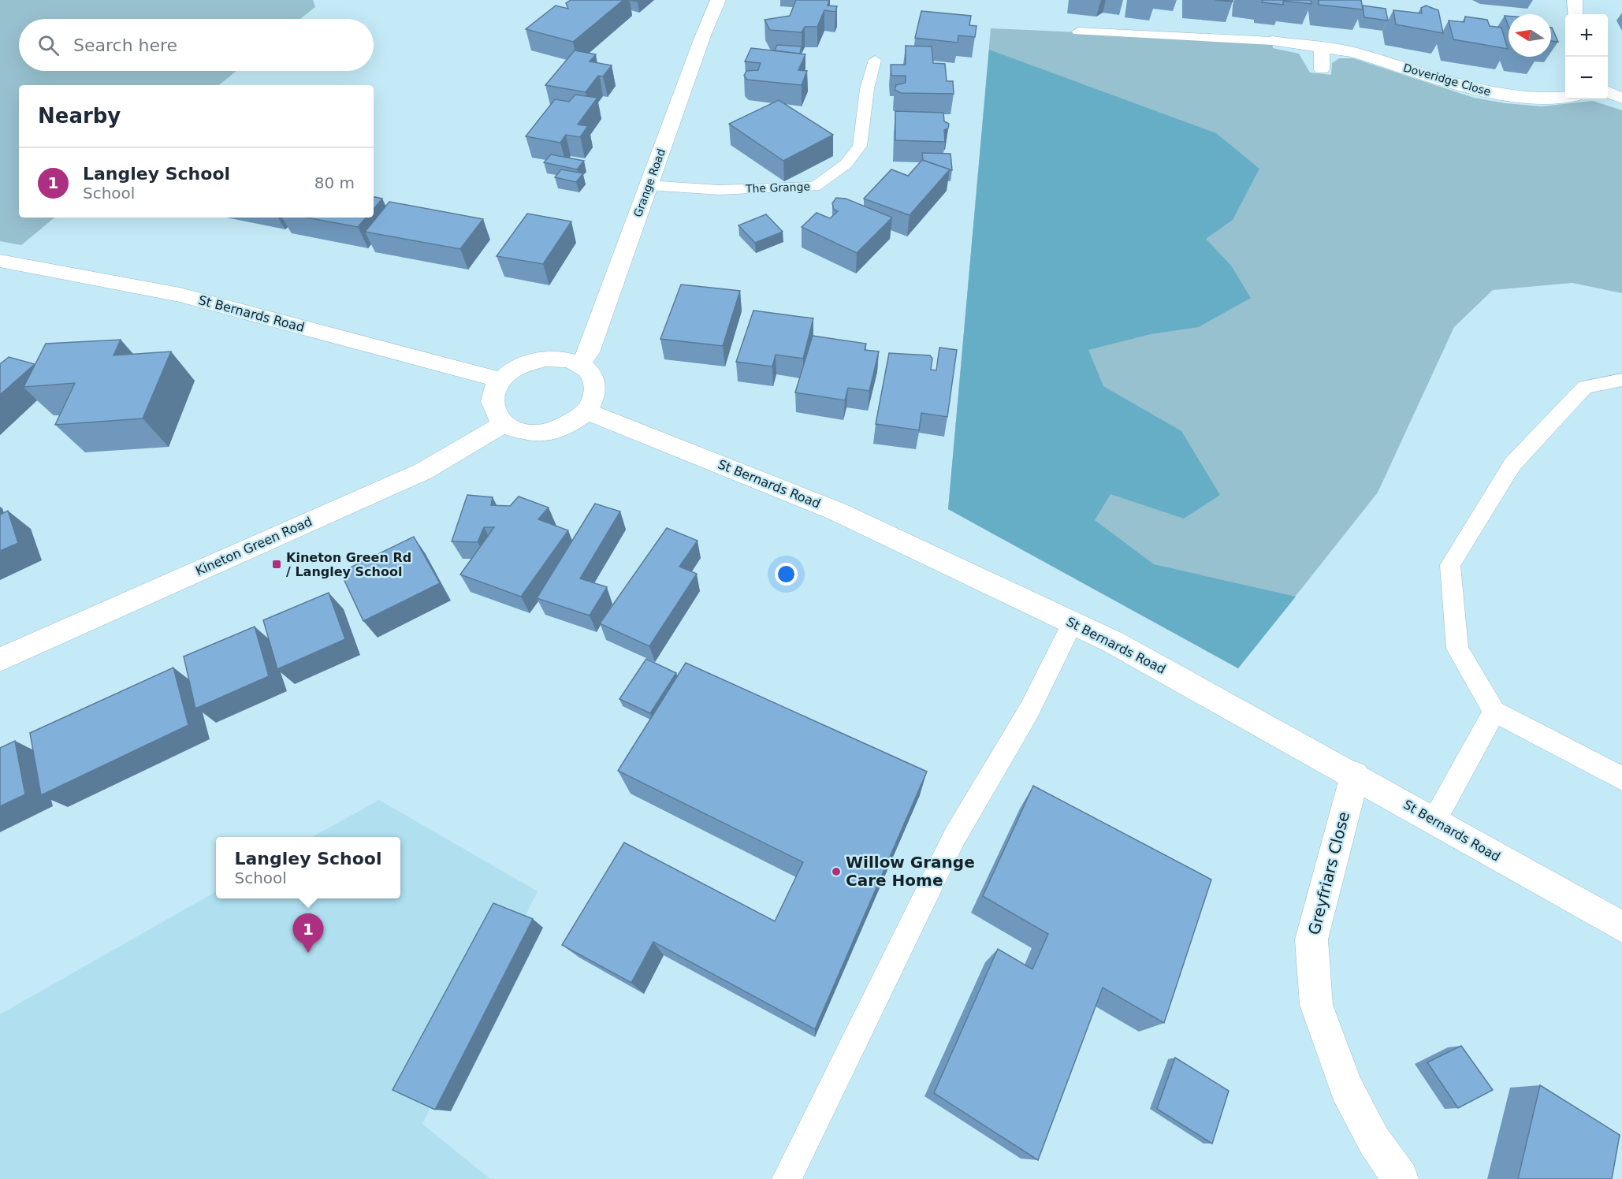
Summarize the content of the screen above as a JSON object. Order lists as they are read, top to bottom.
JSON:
{
  "streets": {
    "street": [
      "Doveridge Close",
      "Grange Road",
      "St Bernards Road",
      "Kineton Green Road",
      "Greyfriars Close"
    ],
    "lane": ["The Grange"]
  },
  "crossings": [
    ["Grange Road", "The Grange"],
    ["Grange Road", "St Bernards Road"],
    ["Grange Road", "Kineton Green Road"],
    ["St Bernards Road", "Kineton Green Road"],
    ["St Bernards Road", "Greyfriars Close"]
  ],
  "places": {
    "transit": ["Kineton Green Rd / Langley School"],
    "other": ["Willow Grange Care Home"]
  },
  "north": "left",
  "page": {
    "map_buttons": ["+", "−"],
    "search": "Search here",
    "heading": "Nearby",
    "list": [
      {
        "mark": "1",
        "name": "Langley School",
        "note": "School",
        "value": "80 m"
      }
    ],
    "popup": ["Langley School", "School"],
    "pins": "1"
  }
}
